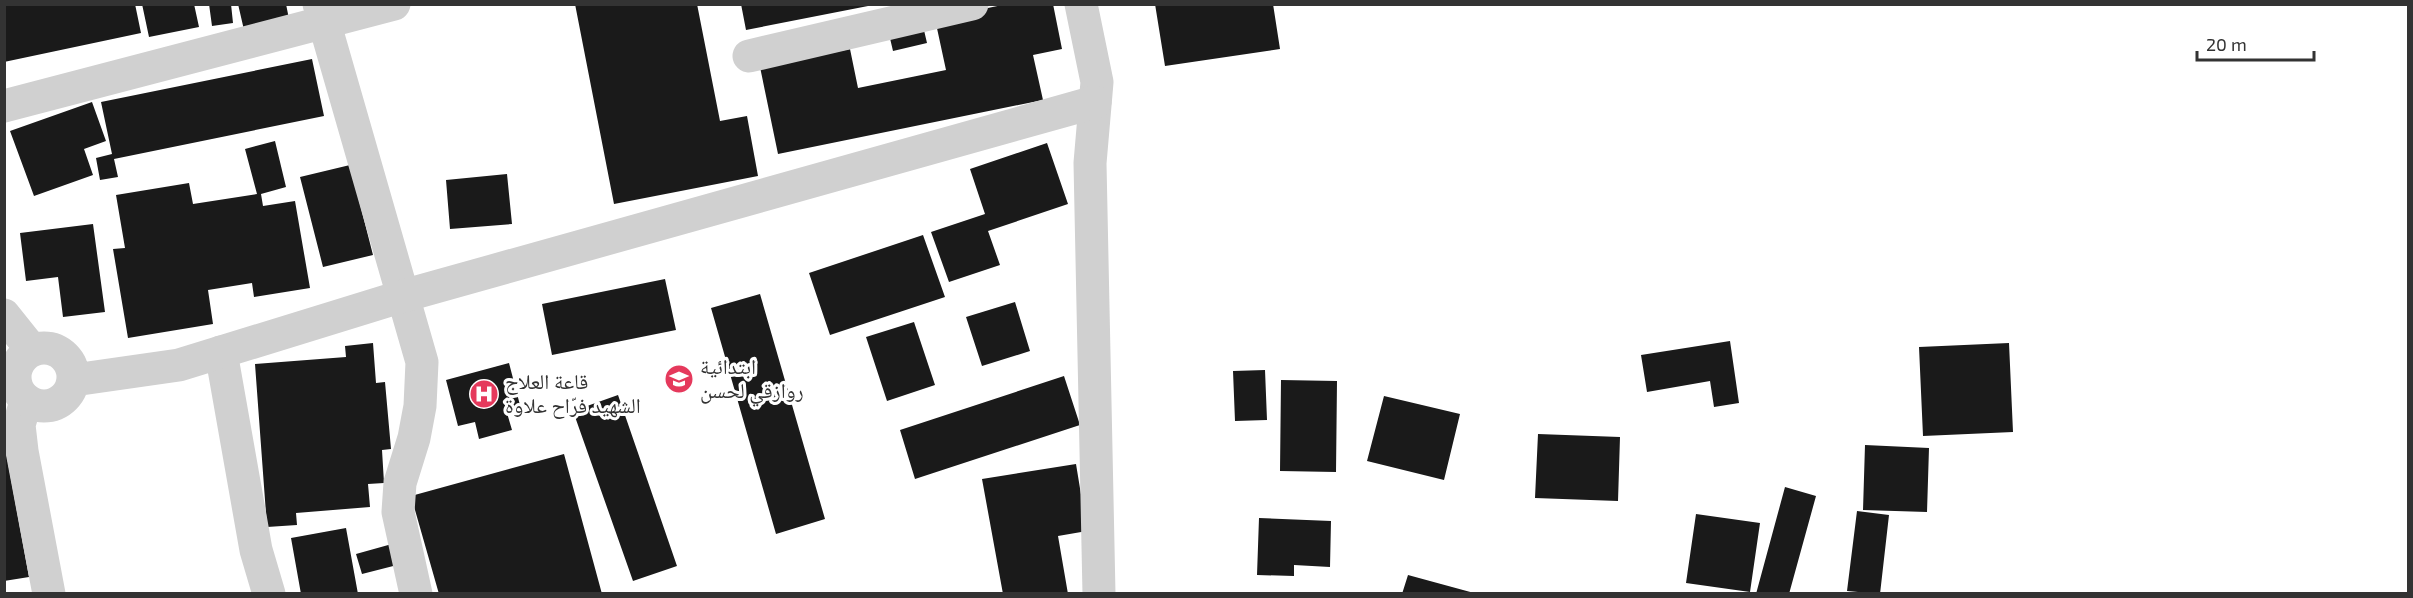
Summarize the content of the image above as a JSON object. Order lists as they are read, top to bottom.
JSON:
{
  "places": {
    "school or university": ["ابتدائية روازقي لحسن"],
    "hospital": ["قاعة العلاج الشهيد فرّاح علاوة"]
  },
  "scale_bar": "20 m"
}
